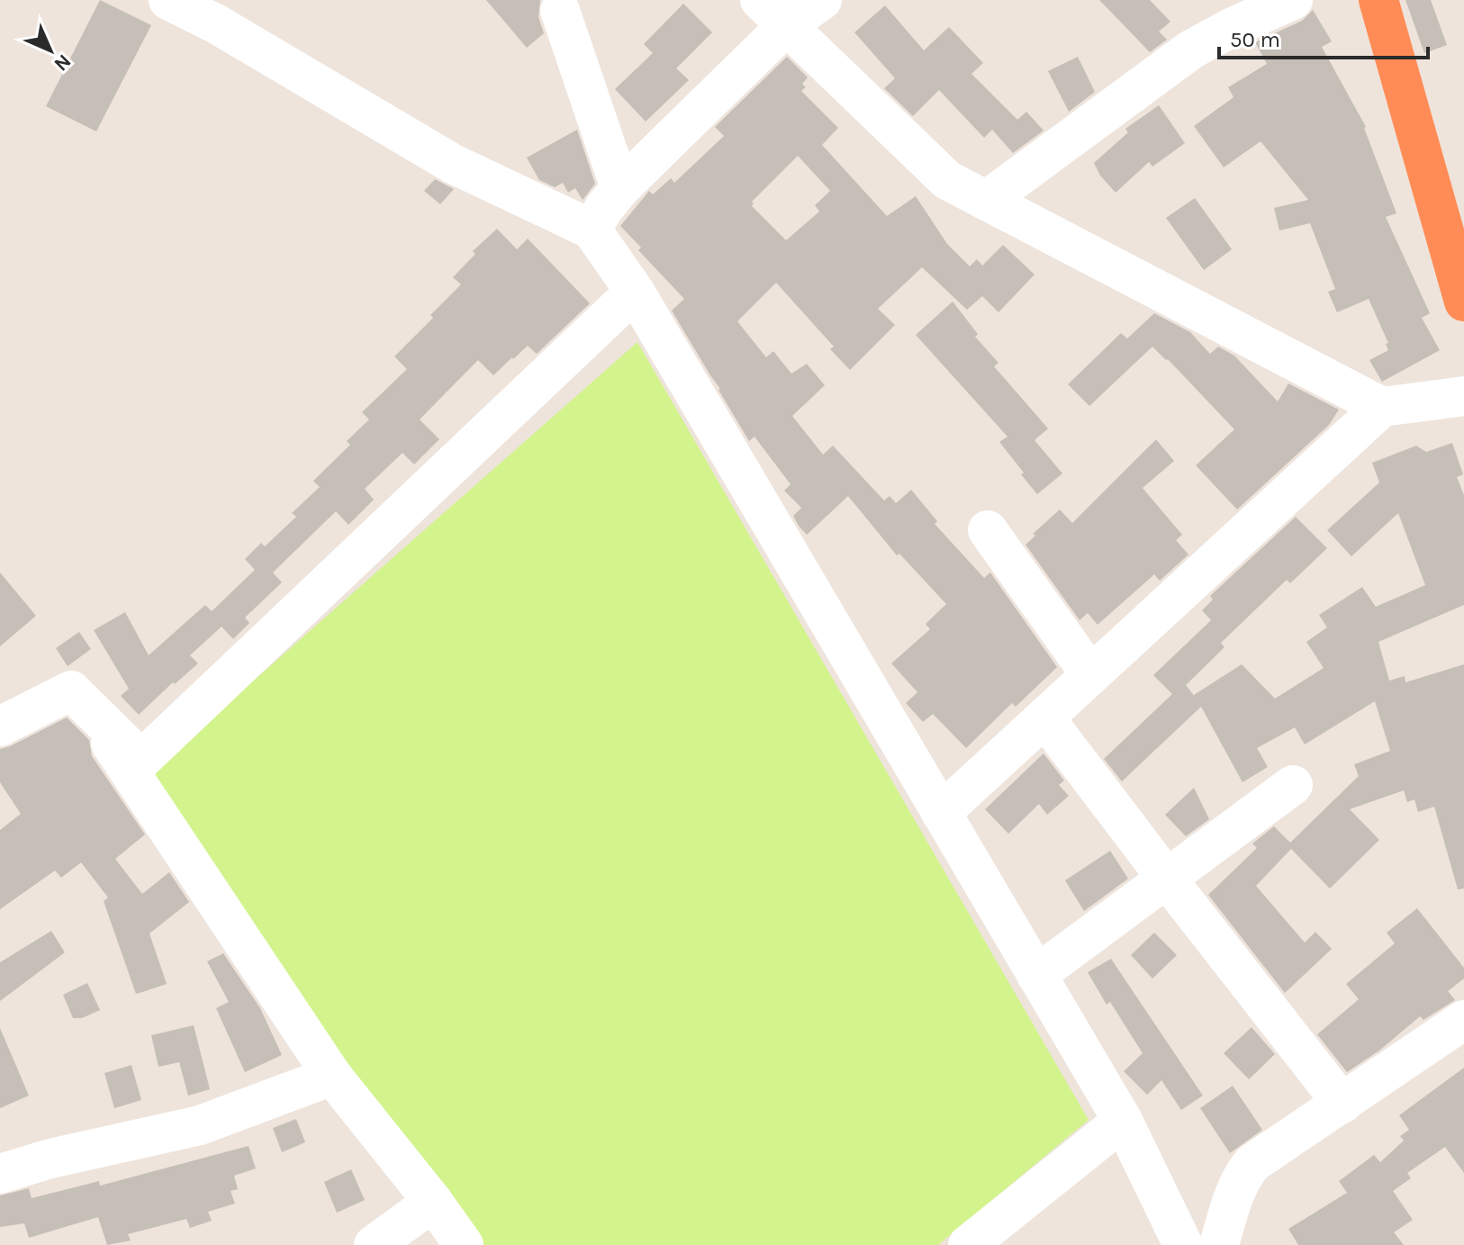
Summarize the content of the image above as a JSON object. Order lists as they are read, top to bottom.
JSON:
{
  "scale_bar": "50 m",
  "north": "bottom right"
}
